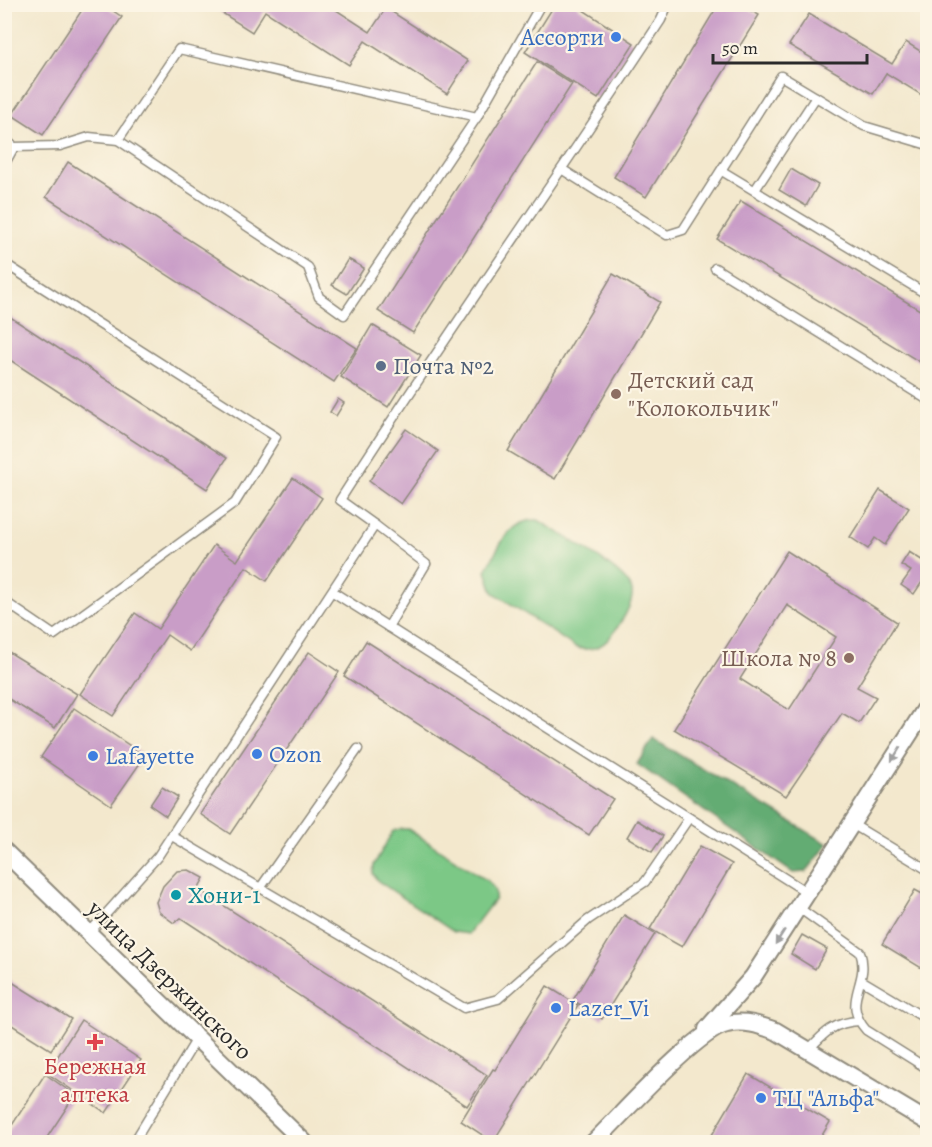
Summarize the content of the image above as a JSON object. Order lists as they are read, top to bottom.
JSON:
{
  "streets": {
    "street": ["улица Дзержинского"]
  },
  "places": {
    "other": [
      "Ассорти",
      "Почта №2",
      "Детский сад \"Колокольчик\"",
      "Школа № 8",
      "Ozon",
      "Lafayette",
      "Хони-1",
      "Lazer_Vi",
      "ТЦ \"Альфа\""
    ],
    "health": ["Бережная аптека"]
  },
  "scale_bar": "50 m"
}
